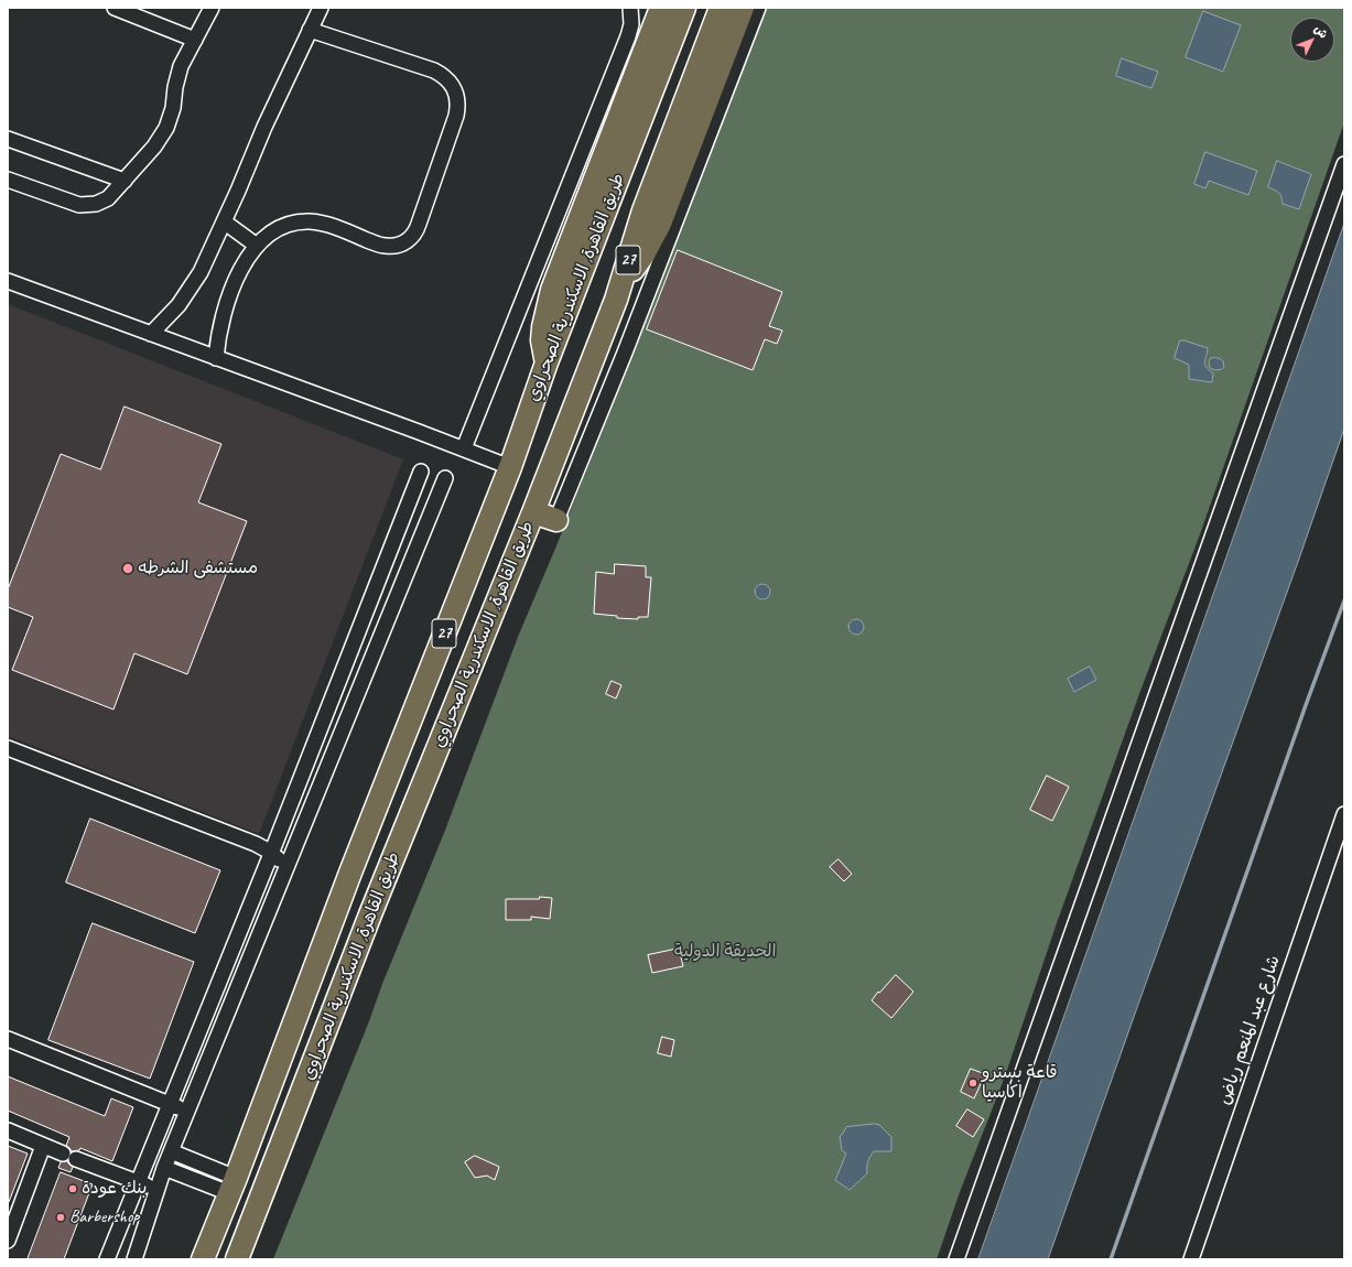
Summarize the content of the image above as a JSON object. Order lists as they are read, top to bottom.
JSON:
{
  "streets": {
    "highway": ["27", "طريق القاهرة, الاسكندرية الصحراوي"],
    "street": ["شارع عبد المنعم رياض"]
  },
  "parks": ["الحديقة الدولية"],
  "places": [
    "مستشفى الشرطه",
    "قاعة بسترو اكاسيا",
    "بنك عودة",
    "Barbershop"
  ],
  "north": "top right"
}
